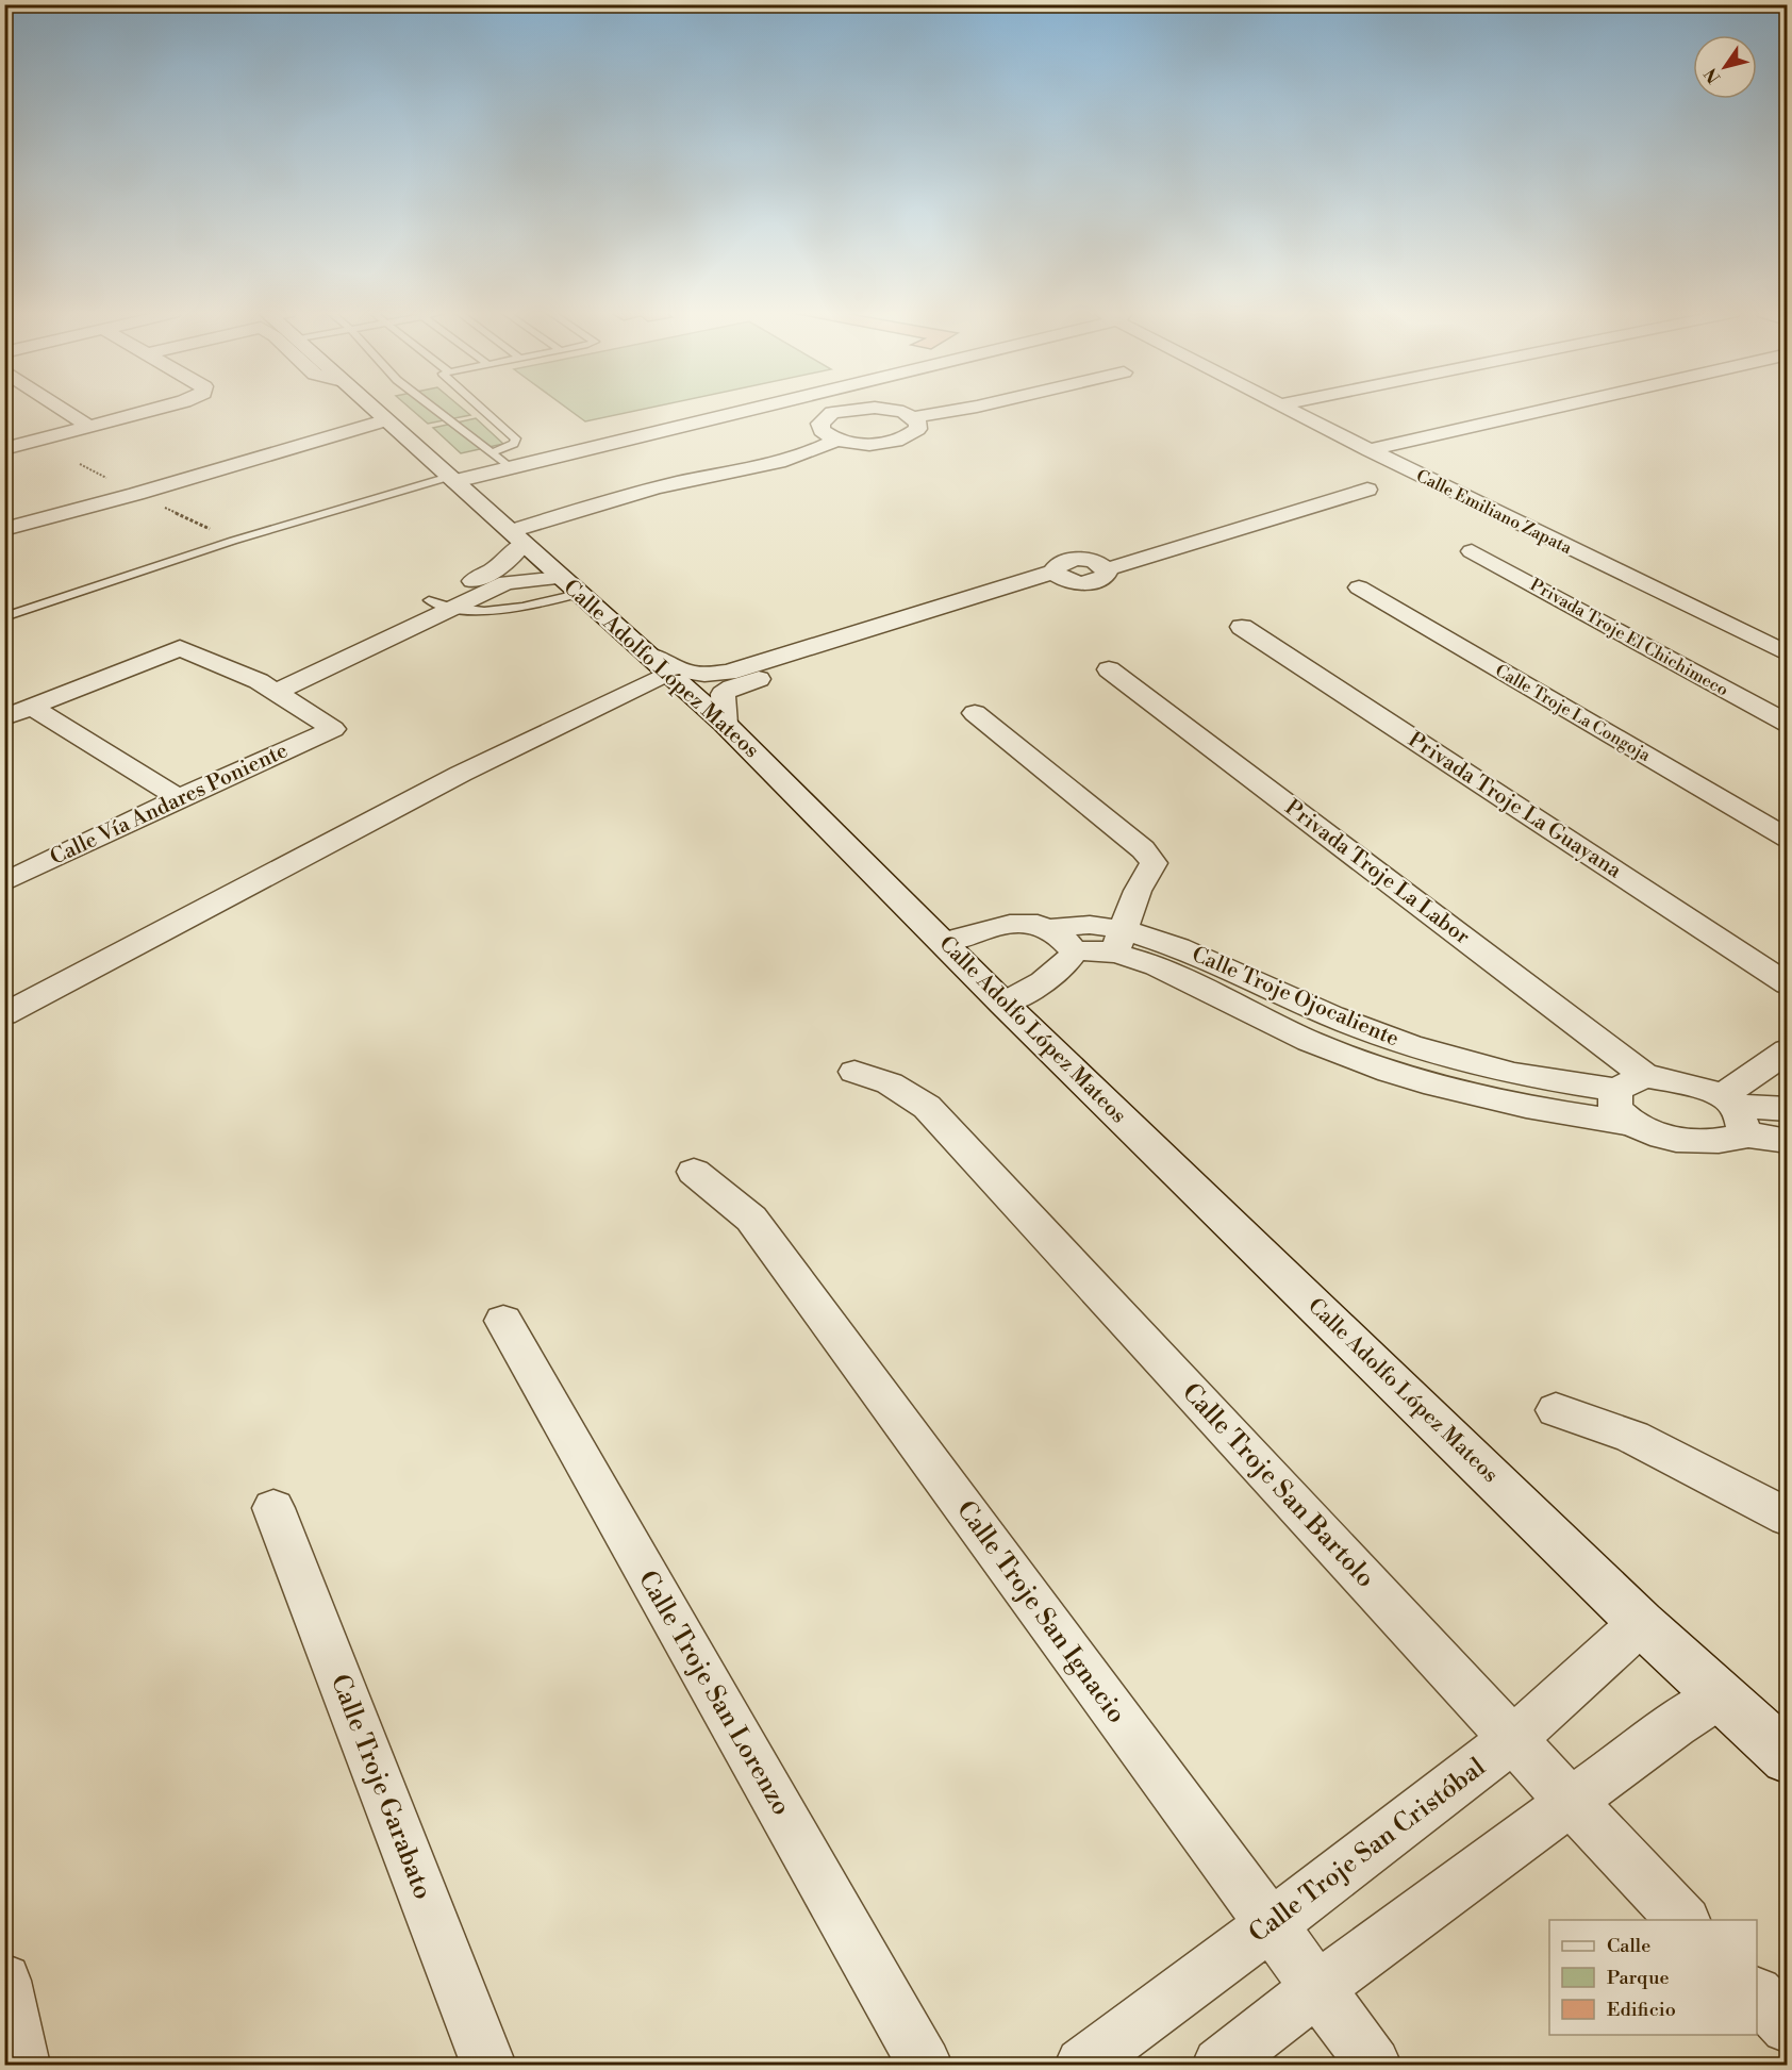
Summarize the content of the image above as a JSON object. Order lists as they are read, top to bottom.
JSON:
{
  "streets": {
    "street": [
      "Calle Emiliano Zapata",
      "Privada Troje El Chichimeco",
      "Calle Adolfo López Mateos",
      "Calle Troje La Congoja",
      "Calle Vía Andares Poniente",
      "Privada Troje La Guayana",
      "Privada Troje La Labor",
      "Calle Troje Ojocaliente",
      "Calle Troje San Bartolo",
      "Calle Troje San Ignacio",
      "Calle Troje San Lorenzo",
      "Calle Troje Garabato",
      "Calle Troje San Cristóbal"
    ]
  },
  "crossings": [
    ["Calle Adolfo López Mateos", "Calle Troje Ojocaliente"],
    ["Calle Adolfo López Mateos", "Calle Troje San Cristóbal"],
    ["Calle Troje San Bartolo", "Calle Troje San Cristóbal"],
    ["Calle Troje San Ignacio", "Calle Troje San Cristóbal"]
  ],
  "legend": ["Calle", "Parque", "Edificio"],
  "north": "bottom left"
}
